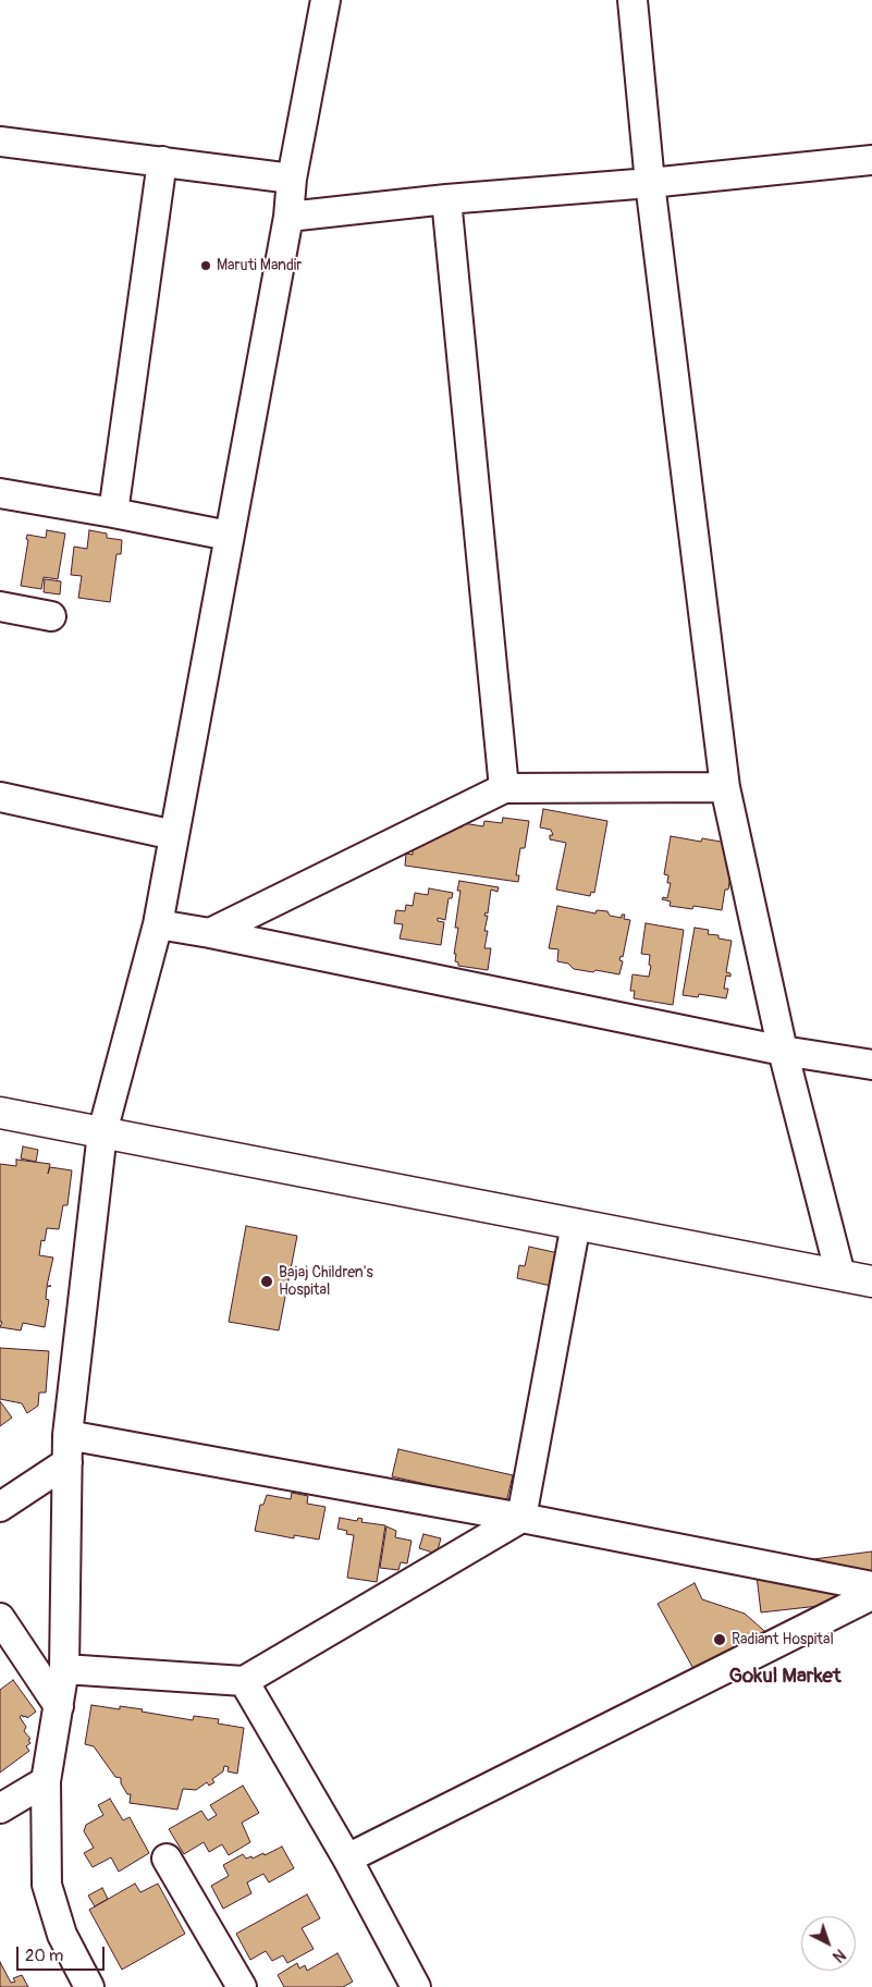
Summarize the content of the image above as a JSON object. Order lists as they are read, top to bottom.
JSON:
{
  "districts": ["Gokul Market"],
  "places": ["Maruti Mandir", "Bajaj Children's Hospital", "Radiant Hospital"],
  "scale_bar": "20 m",
  "north": "bottom right"
}
